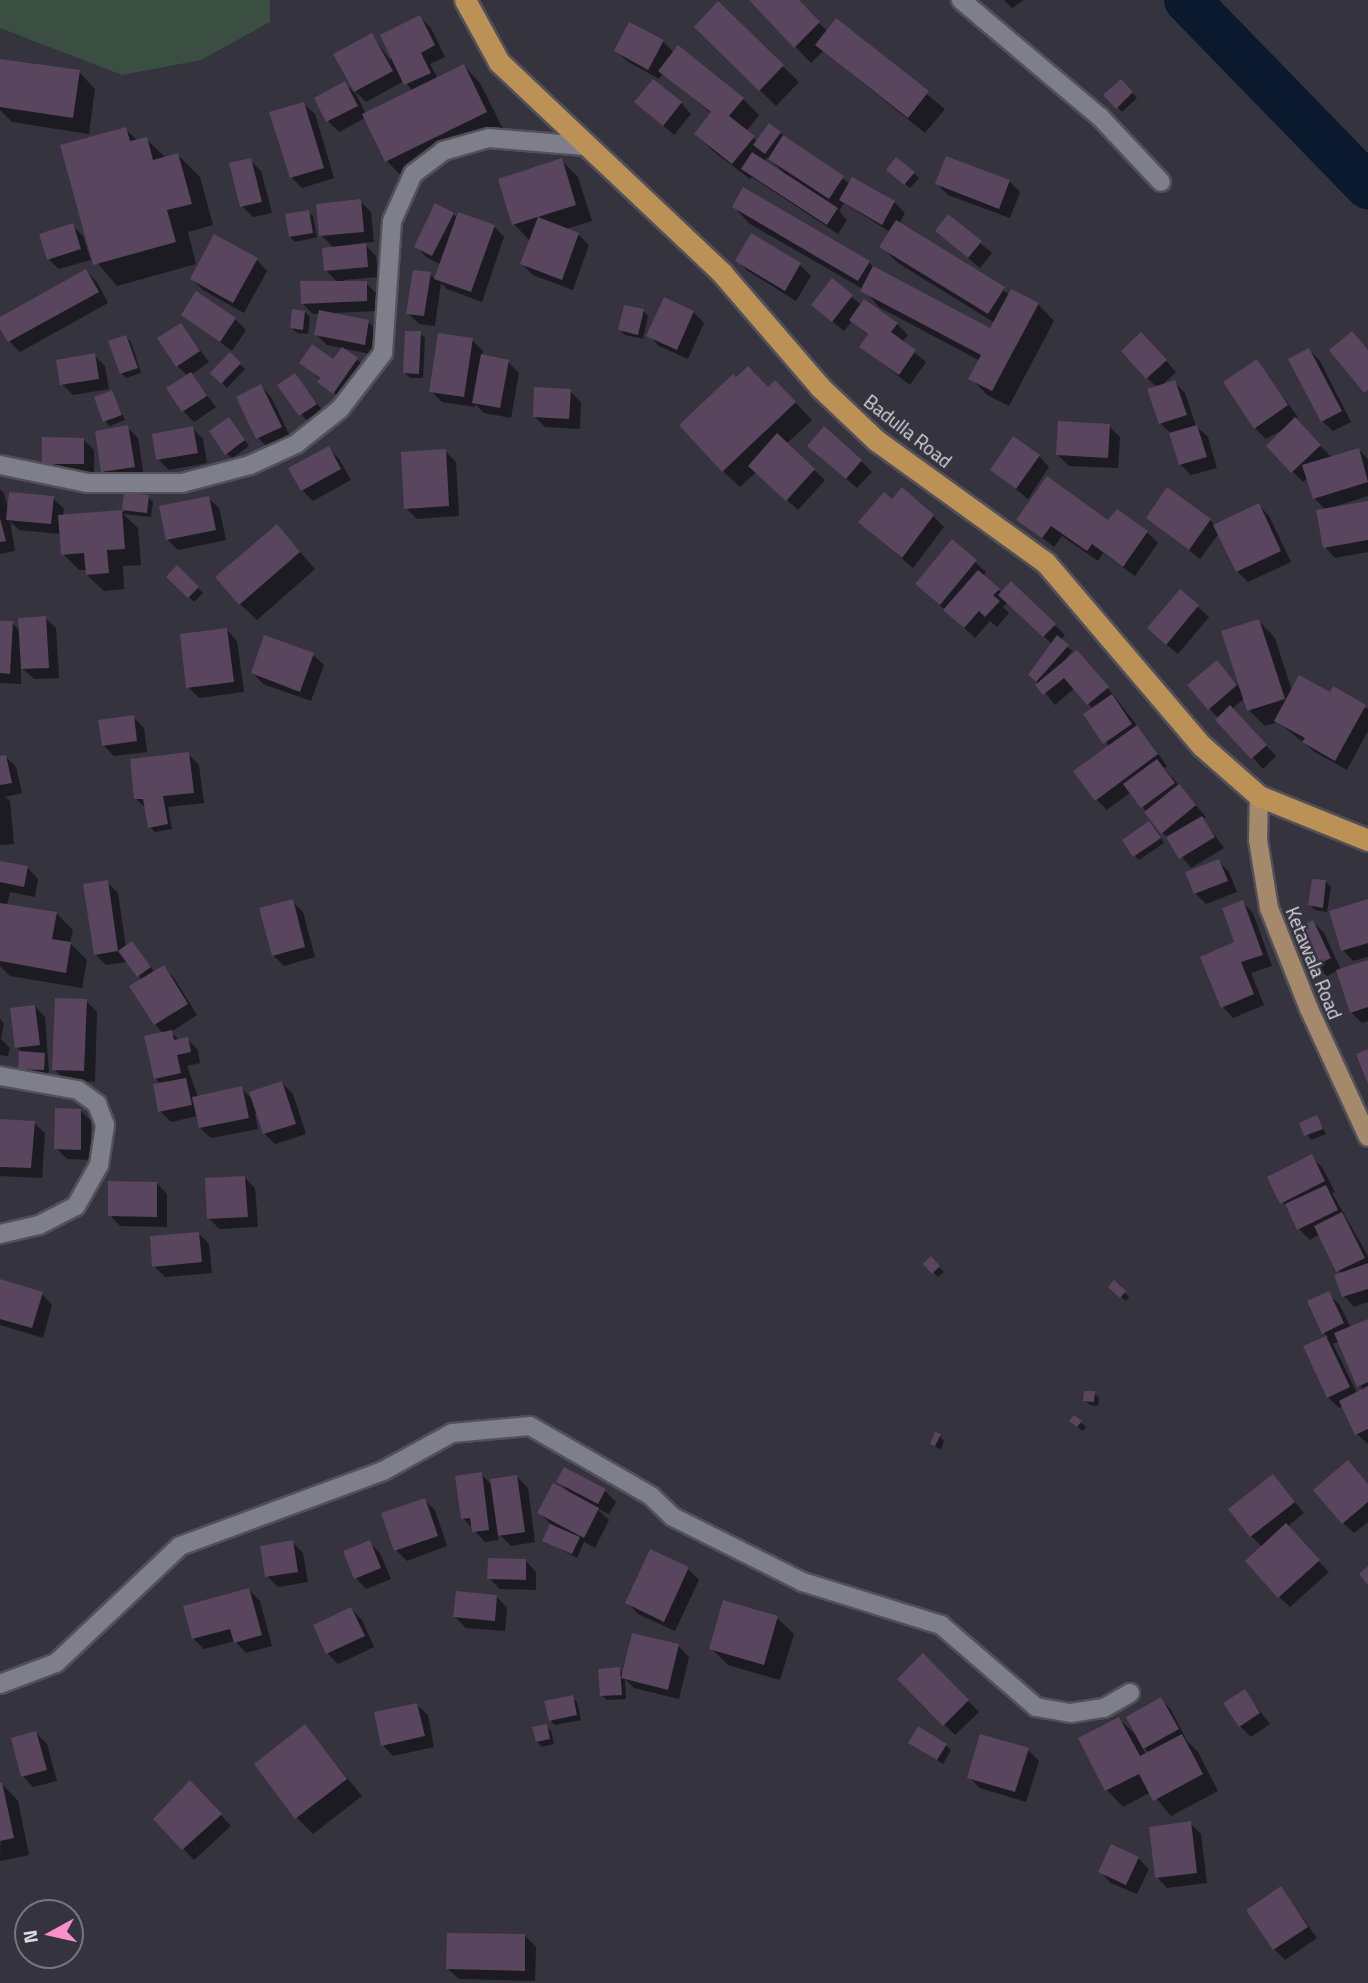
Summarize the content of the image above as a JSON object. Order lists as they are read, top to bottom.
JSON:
{
  "streets": {
    "highway": ["Badulla Road"],
    "main road": ["Ketawala Road"]
  },
  "crossings": [
    ["Badulla Road", "Ketawala Road"]
  ],
  "north": "left"
}
